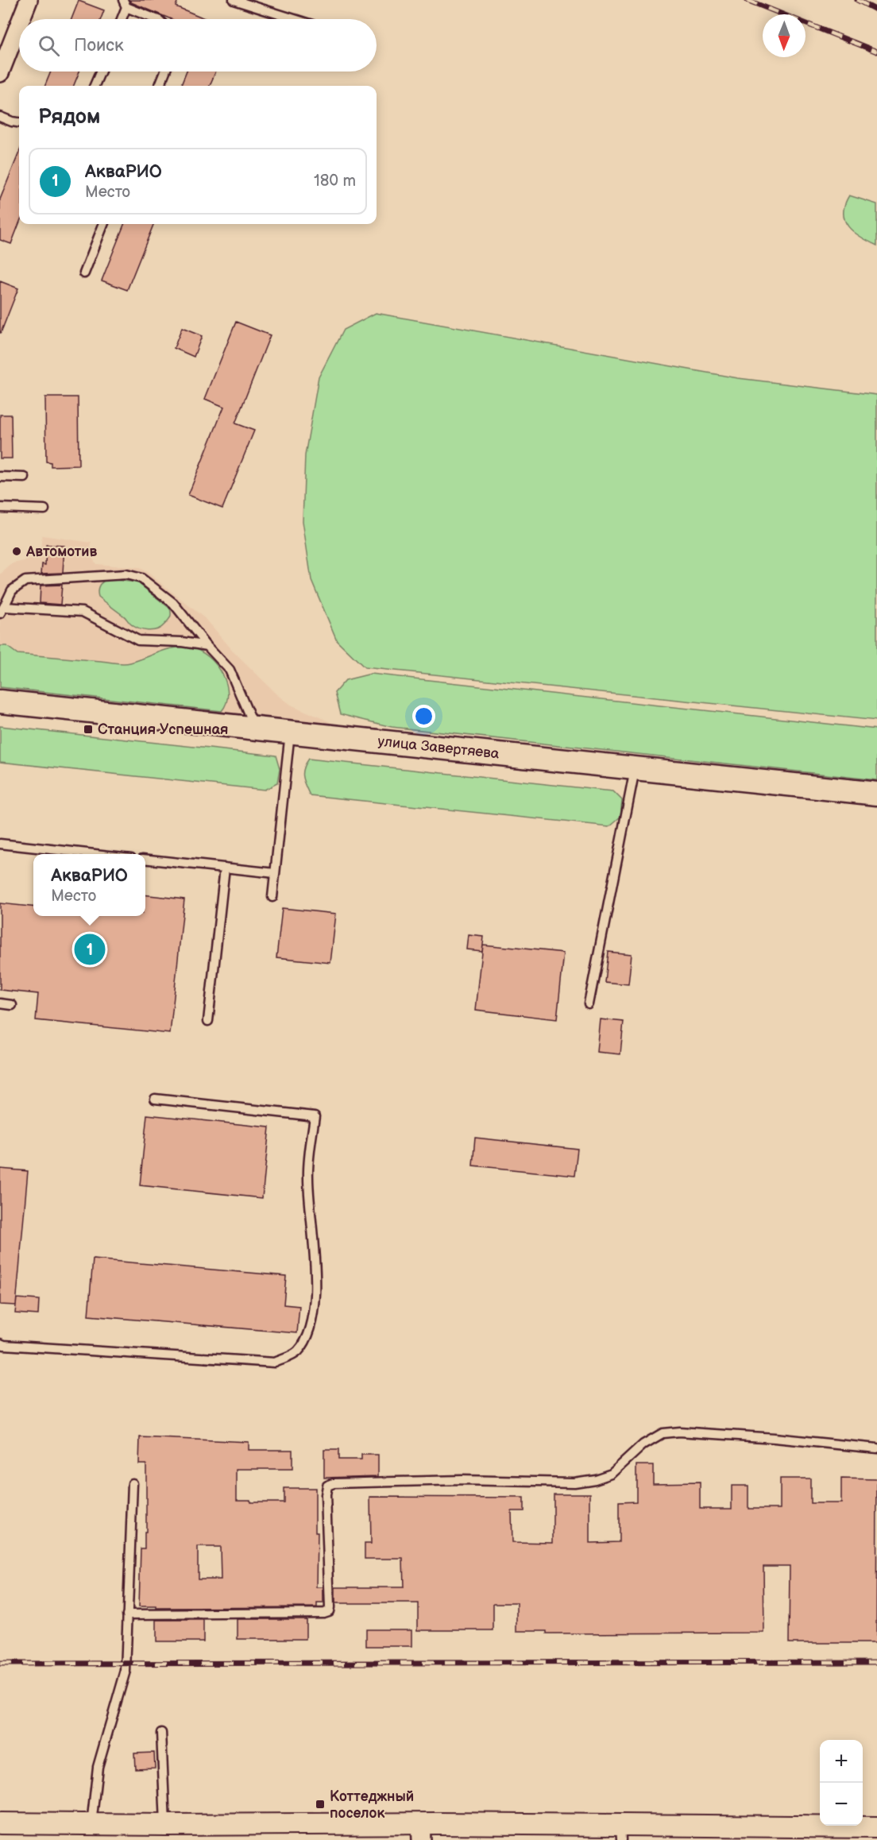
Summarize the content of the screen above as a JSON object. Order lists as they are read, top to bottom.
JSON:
{
  "streets": {
    "main road": ["улица Завертяева"]
  },
  "places": {
    "other": ["Автомотив"],
    "transit": ["Станция Успешная", "Коттеджный поселок"]
  },
  "north": "bottom",
  "page": {
    "search": "Поиск",
    "heading": "Рядом",
    "list": [
      {
        "mark": "1",
        "name": "АкваРИО",
        "note": "Место",
        "value": "180 m"
      }
    ],
    "popup": ["АкваРИО", "Место"],
    "pins": "1",
    "map_buttons": ["+", "−"]
  }
}
